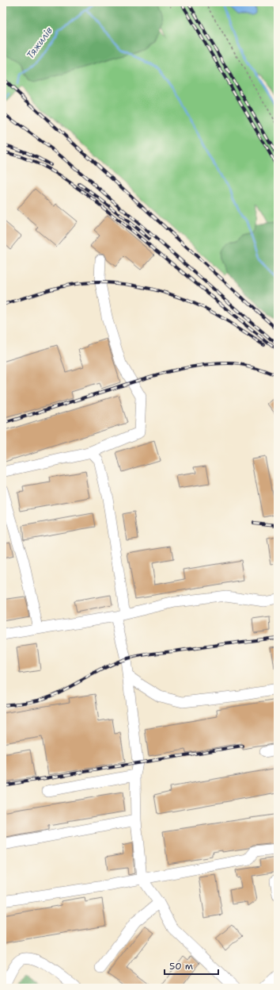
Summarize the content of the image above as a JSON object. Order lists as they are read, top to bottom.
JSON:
{
  "water": ["Тяжилів"],
  "scale_bar": "50 m"
}
